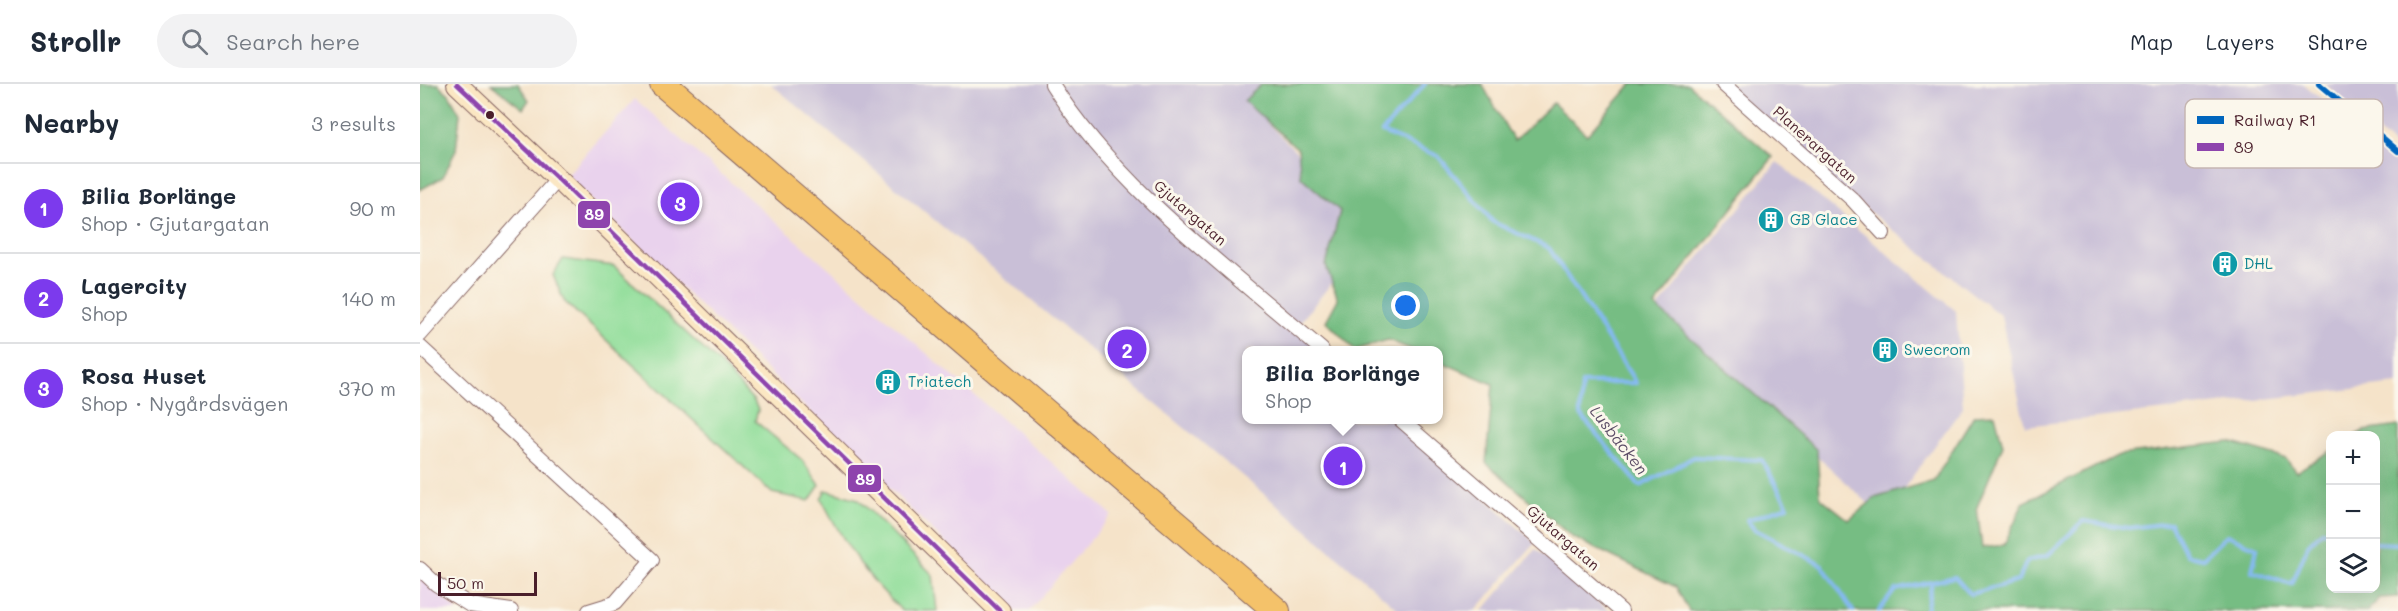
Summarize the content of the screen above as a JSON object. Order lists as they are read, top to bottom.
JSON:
{
  "streets": {
    "street": ["Planerargatan", "Gjutargatan"]
  },
  "water": ["Lusbäcken"],
  "places": {
    "building": [
      "GB Glace",
      "DHL",
      "Swecrom",
      "Triatech"
    ]
  },
  "lines": ["rail line R1", "transit line 89"],
  "legend": ["Railway R1", "89"],
  "scale_bar": "50 m",
  "page": {
    "header": "Strollr",
    "search": "Search here",
    "nav": ["Map", "Layers", "Share"],
    "heading": ["Nearby", "3 results"],
    "list": [
      {
        "mark": "1",
        "name": "Bilia Borlänge",
        "note": "Shop · Gjutargatan",
        "value": "90 m"
      },
      {
        "mark": "2",
        "name": "Lagercity",
        "note": "Shop",
        "value": "140 m"
      },
      {
        "mark": "3",
        "name": "Rosa Huset",
        "note": "Shop · Nygårdsvägen",
        "value": "370 m"
      }
    ],
    "pins": ["3", "2", "1"],
    "popup": ["Bilia Borlänge", "Shop"],
    "map_buttons": ["+", "−"],
    "scale": "50 m"
  }
}
